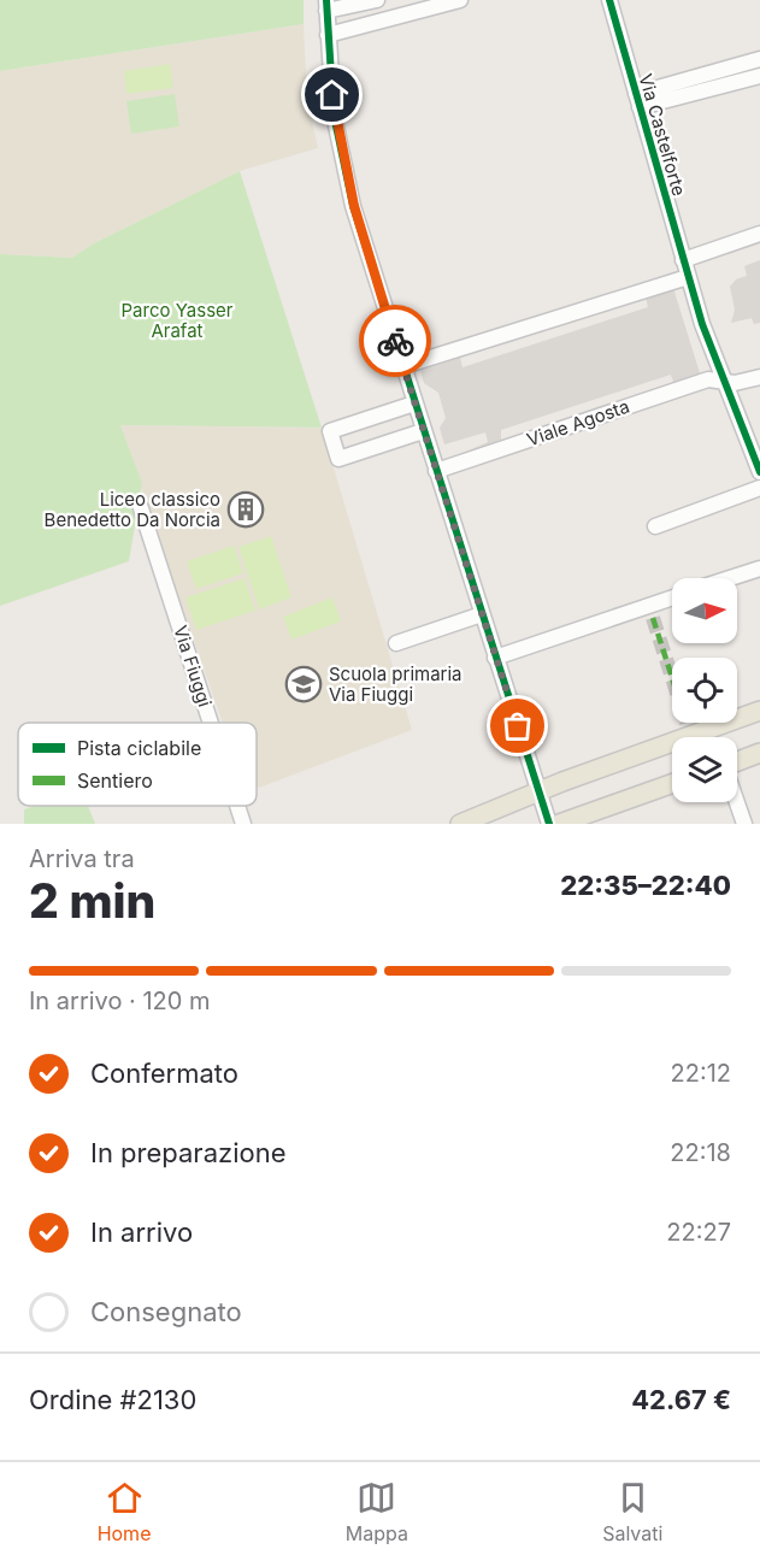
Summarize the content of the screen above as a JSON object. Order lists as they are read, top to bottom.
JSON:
{
  "streets": {
    "street": ["Via Castelforte", "Viale Agosta", "Via Fiuggi"]
  },
  "crossings": [
    ["Via Castelforte", "Viale Agosta"]
  ],
  "parks": ["Parco Yasser Arafat"],
  "places": {
    "building": ["Liceo classico Benedetto Da Norcia"],
    "school or university": ["Scuola primaria Via Fiuggi"]
  },
  "legend": ["Pista ciclabile", "Sentiero"],
  "north": "right",
  "page": {
    "heading": ["2 min", "Arriva tra", "22:35–22:40"],
    "panel": ["Ordine #2130", "42.67 €"],
    "bar": "In arrivo · 120 m",
    "list": [
      ["Confermato", "22:12"],
      ["In preparazione", "22:18"],
      ["In arrivo", "22:27"],
      "Consegnato"
    ],
    "tabs": ["Home", "Mappa", "Salvati"]
  }
}
